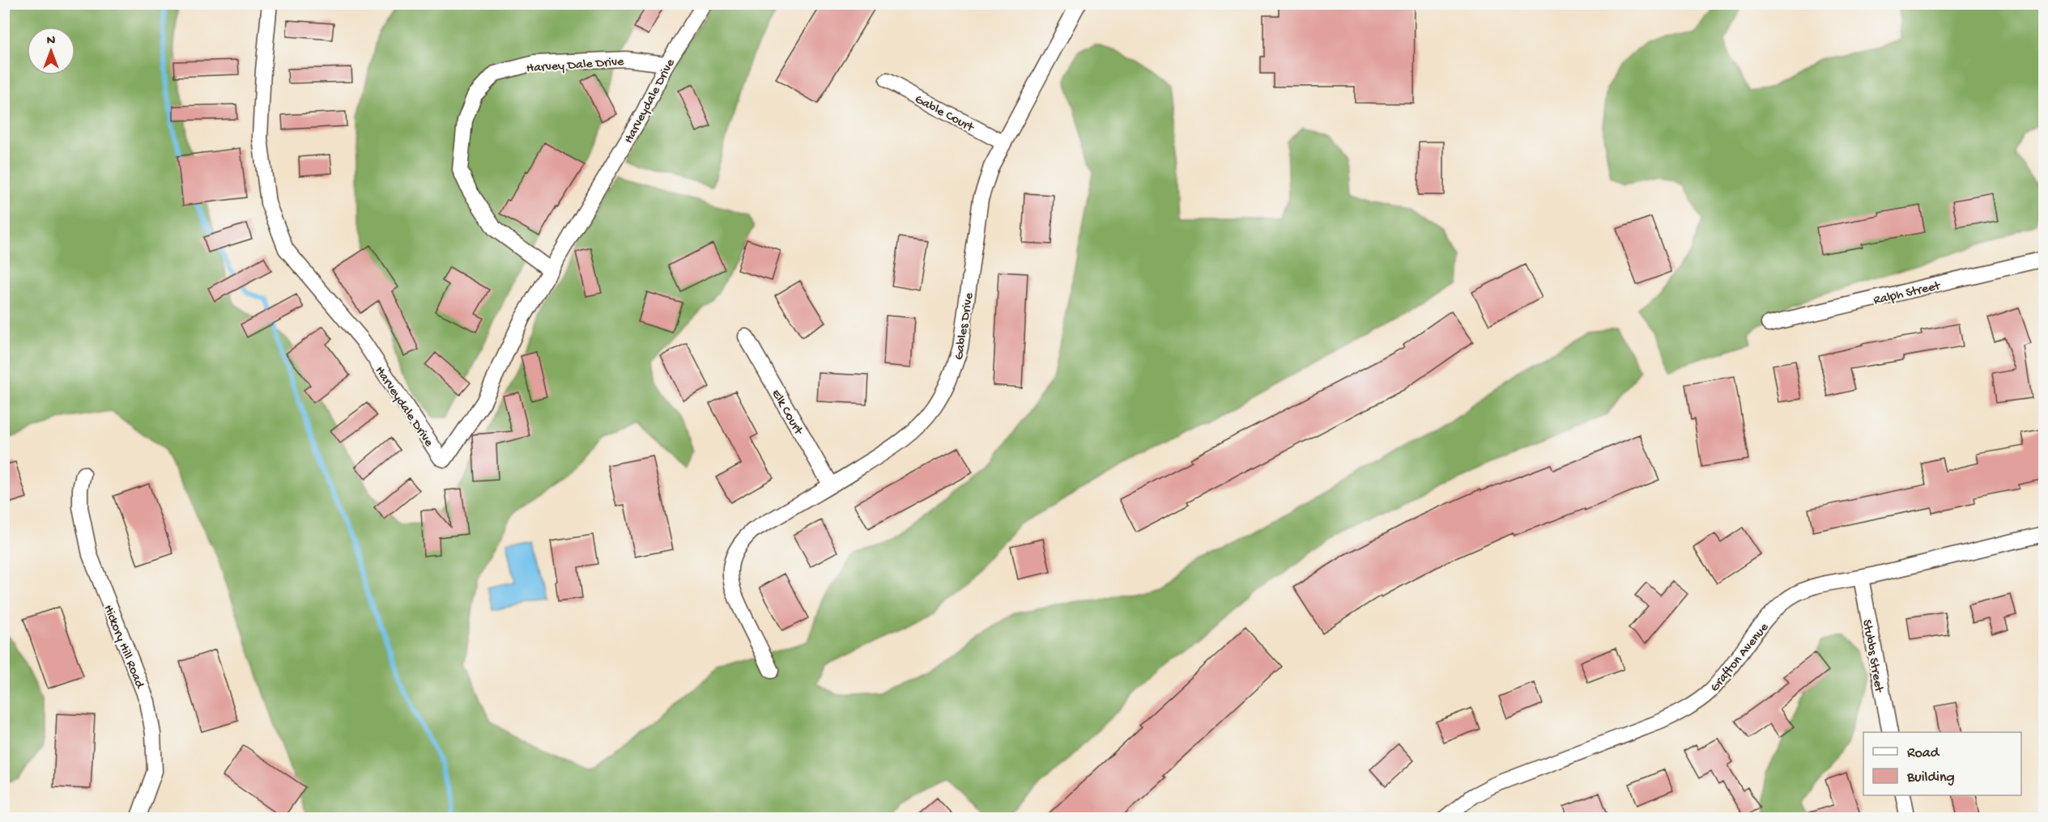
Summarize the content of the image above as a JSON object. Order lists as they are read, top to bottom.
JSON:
{
  "streets": {
    "street": [
      "Harvey Dale Drive",
      "Harveydale Drive",
      "Gable Court",
      "Ralph Street",
      "Gables Drive",
      "Elk Court",
      "Hickory Hill Road",
      "Stubbs Street",
      "Grafton Avenue"
    ]
  },
  "crossings": [
    ["Harvey Dale Drive", "Harveydale Drive"],
    ["Gable Court", "Gables Drive"],
    ["Gables Drive", "Elk Court"],
    ["Stubbs Street", "Grafton Avenue"]
  ],
  "legend": ["Road", "Building"],
  "north": "top"
}
